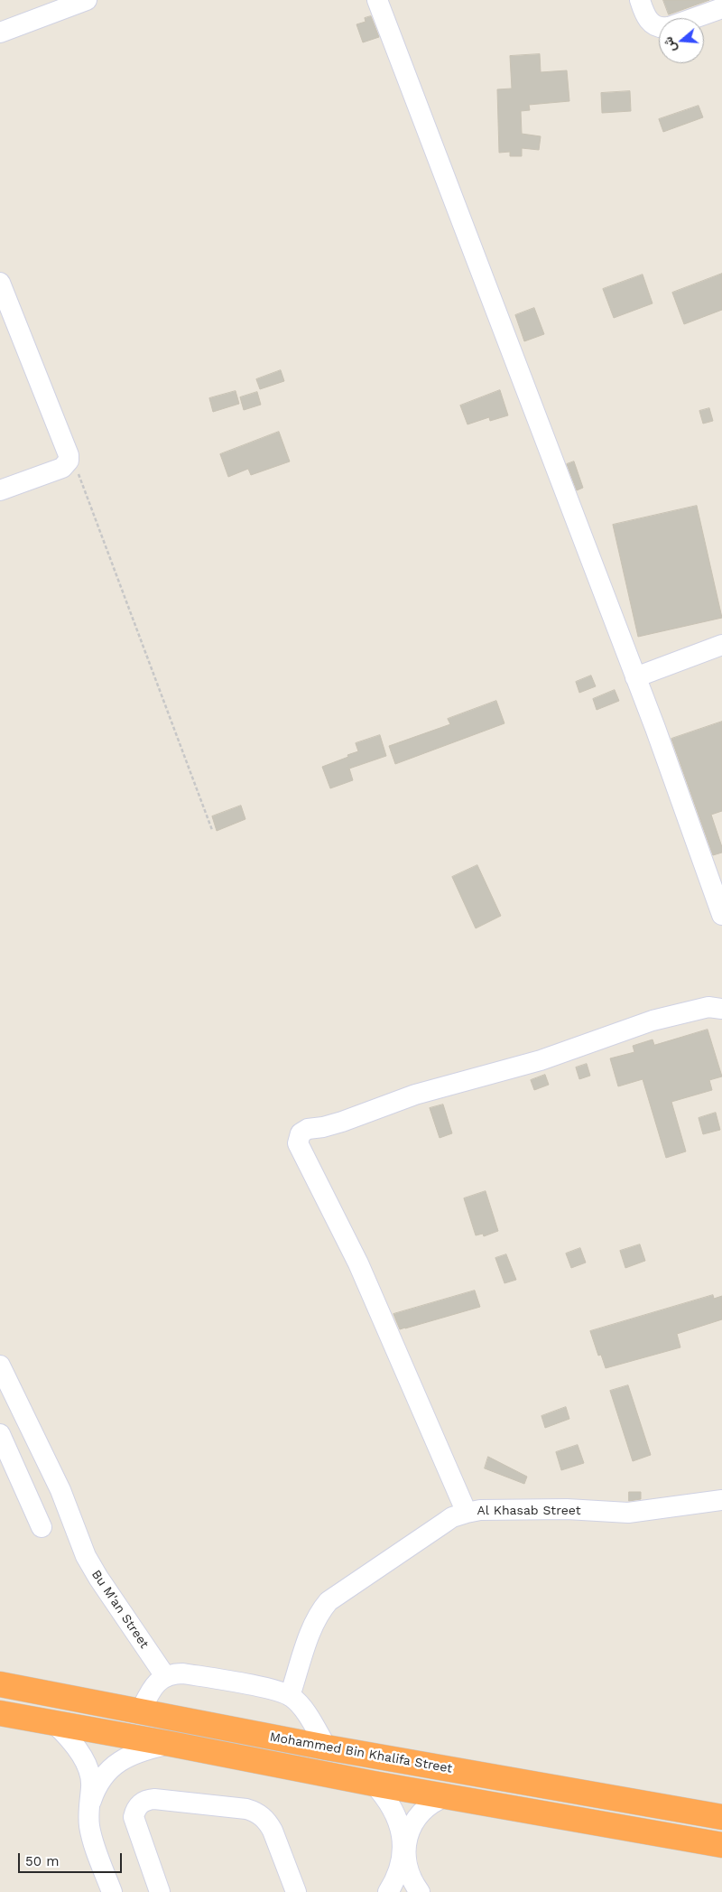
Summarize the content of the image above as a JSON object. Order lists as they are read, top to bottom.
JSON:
{
  "streets": {
    "highway": ["Mohammed Bin Khalifa Street"],
    "street": ["Al Khasab Street", "Bu M'an Street"]
  },
  "scale_bar": "50 m",
  "north": "left"
}
